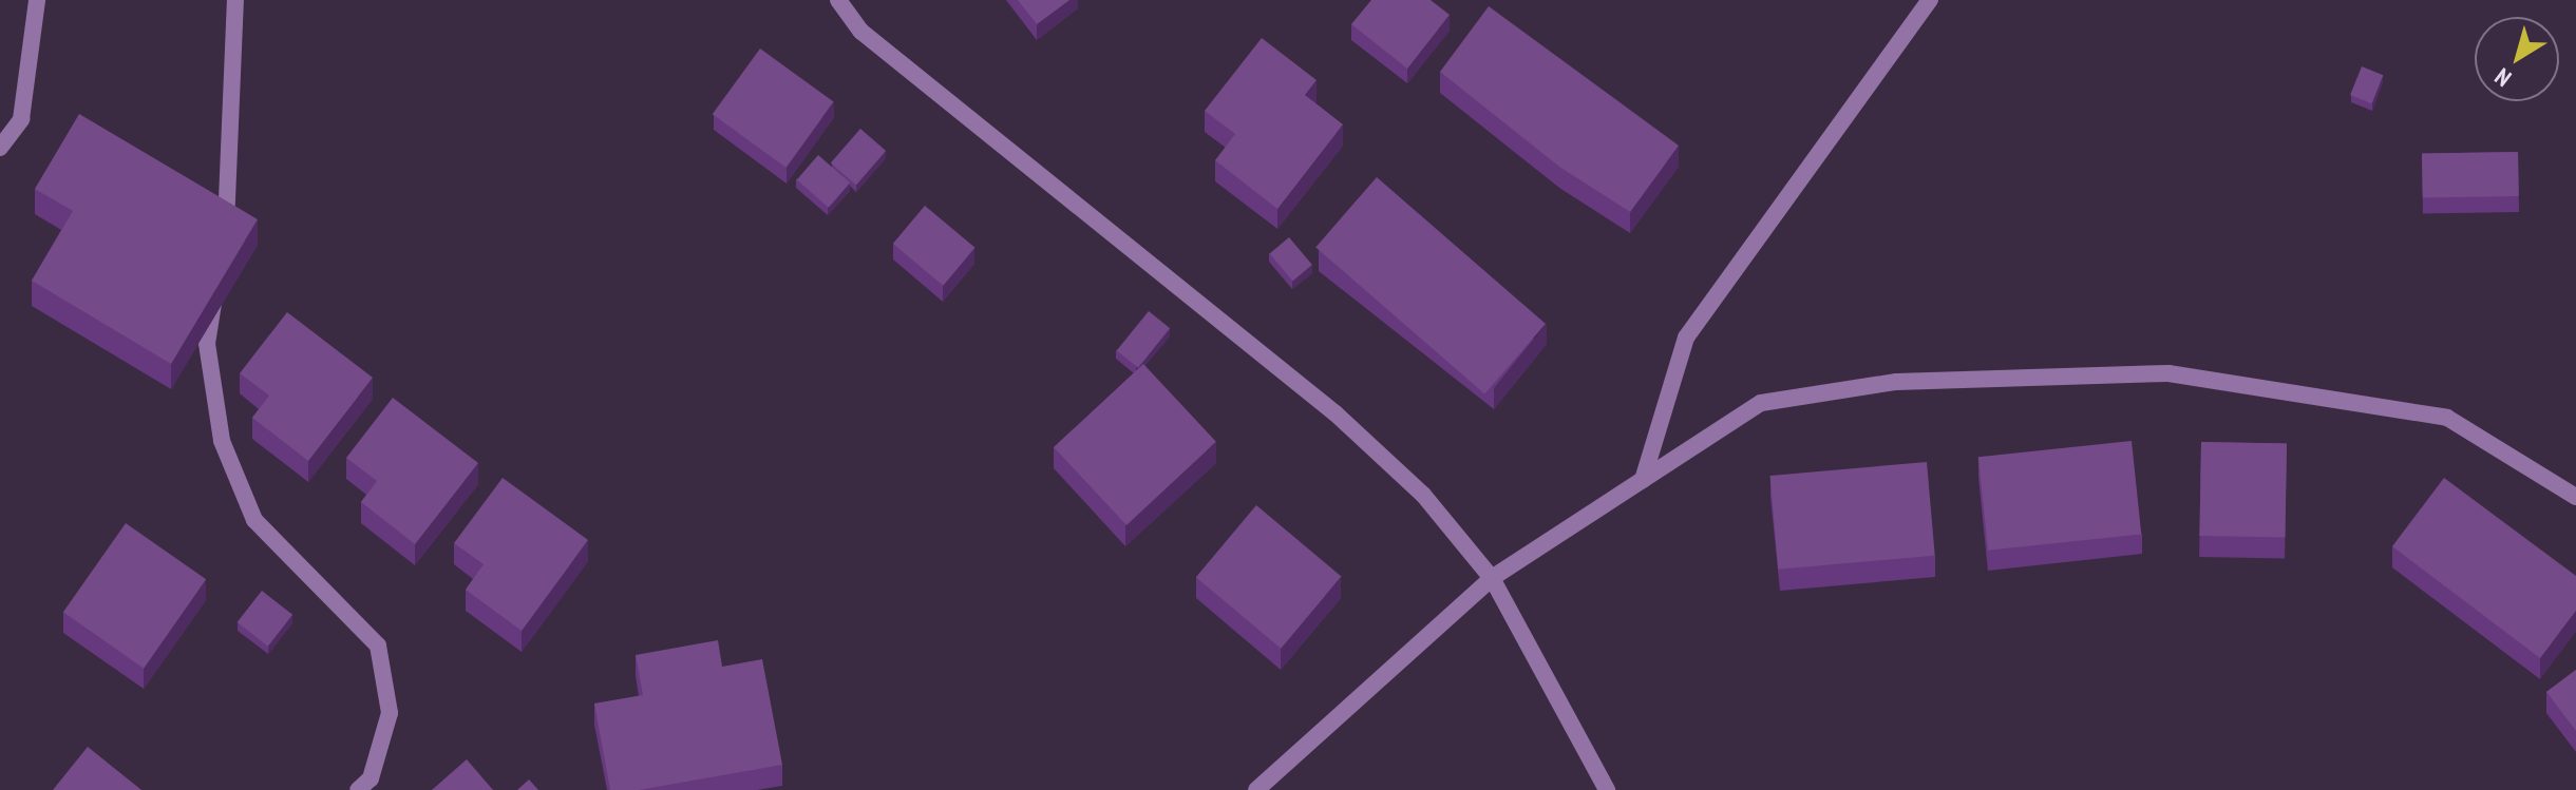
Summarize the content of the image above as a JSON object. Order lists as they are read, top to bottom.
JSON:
{
  "north": "bottom left"
}
